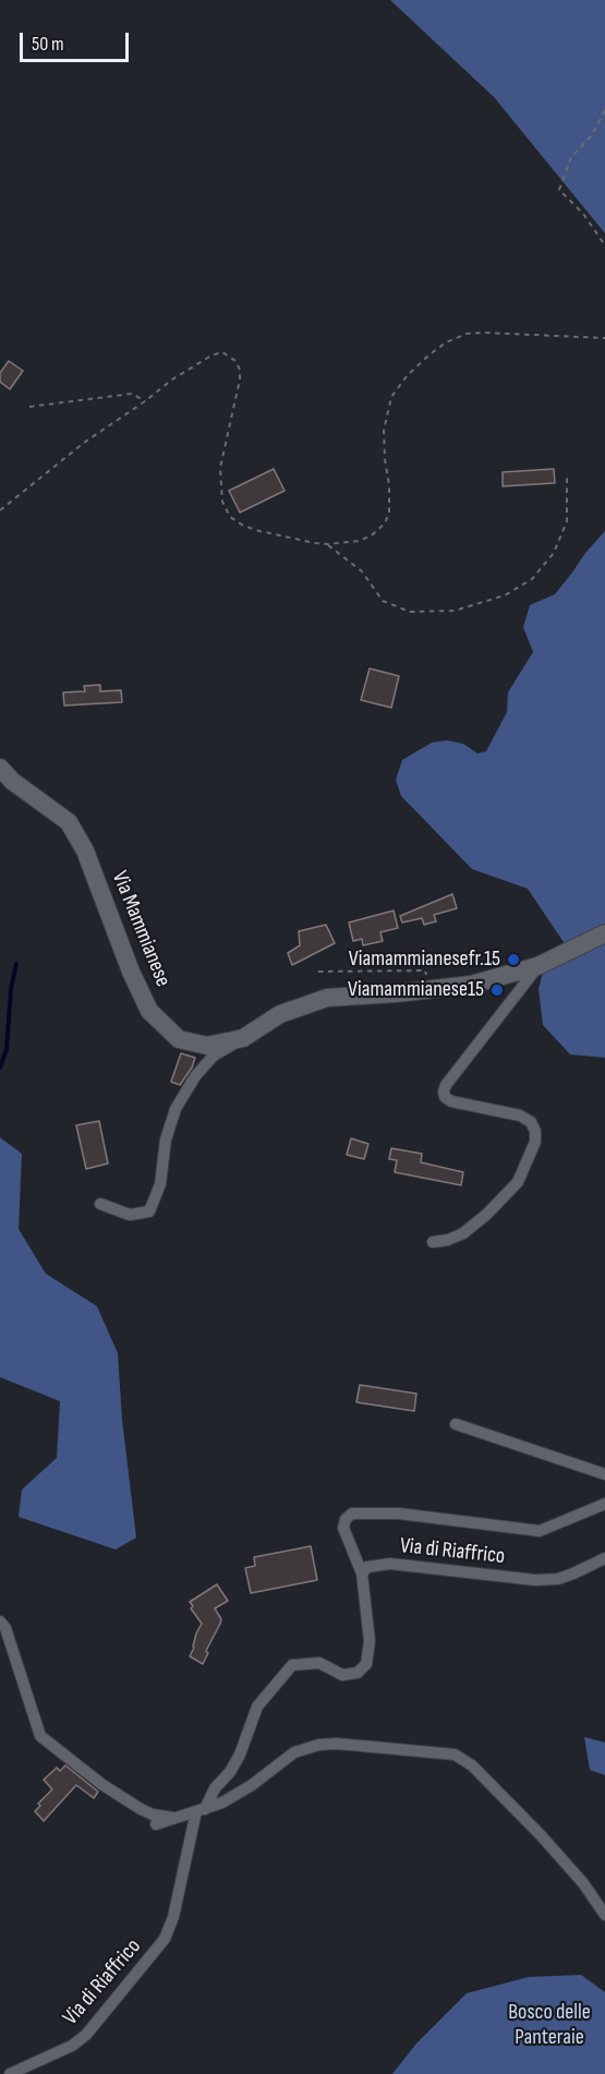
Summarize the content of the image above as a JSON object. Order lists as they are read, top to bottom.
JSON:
{
  "streets": {
    "main road": ["Via Mammianese"],
    "street": ["Via di Riaffrico"]
  },
  "parks": ["Bosco delle Panteraie"],
  "places": ["Viamammianesefr.15", "Viamammianese15"],
  "scale_bar": "50 m"
}
